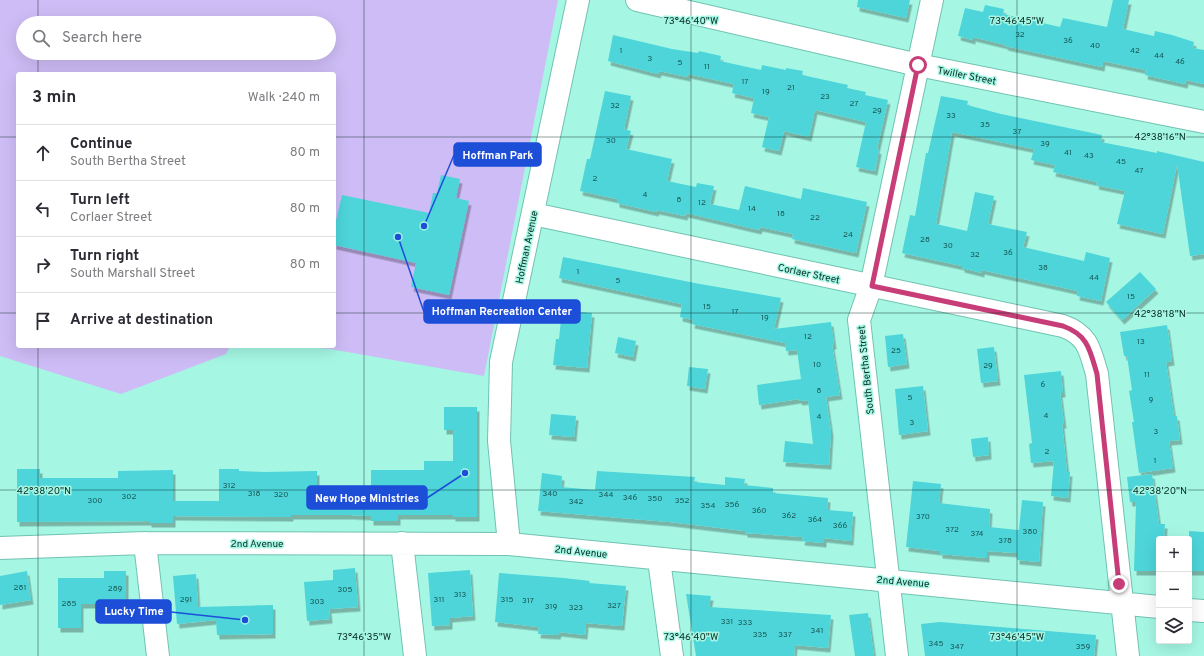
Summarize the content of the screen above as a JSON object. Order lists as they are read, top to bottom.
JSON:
{
  "streets": {
    "street": [
      "Twiller Street",
      "Hoffman Avenue",
      "Corlaer Street",
      "South Bertha Street",
      "2nd Avenue"
    ]
  },
  "crossings": [
    ["Twiller Street", "South Bertha Street"],
    ["Hoffman Avenue", "Corlaer Street"],
    ["Hoffman Avenue", "2nd Avenue"],
    ["Corlaer Street", "South Bertha Street"],
    ["Corlaer Street", "2nd Avenue"],
    ["South Bertha Street", "2nd Avenue"]
  ],
  "places": [
    "Hoffman Park",
    "Hoffman Recreation Center",
    "New Hope Ministries",
    "Lucky Time"
  ],
  "house_numbers": [
    "32",
    "36",
    "40",
    "1",
    "42",
    "44",
    "3",
    "46",
    "5",
    "11",
    "17",
    "21",
    "19",
    "23",
    "27",
    "32",
    "29",
    "33",
    "35",
    "37",
    "30",
    "39",
    "41",
    "43",
    "45",
    "47",
    "2",
    "4",
    "8",
    "12",
    "14",
    "18",
    "22",
    "24",
    "28",
    "30",
    "36",
    "32",
    "38",
    "1",
    "44",
    "5",
    "15",
    "15",
    "17",
    "19",
    "12",
    "13",
    "25",
    "10",
    "29",
    "11",
    "6",
    "8",
    "5",
    "9",
    "4",
    "4",
    "3",
    "3",
    "2",
    "1",
    "312",
    "318",
    "340",
    "320",
    "344",
    "302",
    "346",
    "350",
    "300",
    "352",
    "342",
    "356",
    "354",
    "360",
    "362",
    "370",
    "364",
    "366",
    "372",
    "380",
    "374",
    "378",
    "281",
    "289",
    "305",
    "313",
    "291",
    "311",
    "315",
    "317",
    "303",
    "285",
    "327",
    "319",
    "323",
    "331",
    "333",
    "341",
    "335",
    "337",
    "345",
    "347",
    "359"
  ],
  "page": {
    "search": "Search here",
    "heading": ["3 min", "Walk · 240 m"],
    "list": [
      ["Continue", "South Bertha Street", "80 m"],
      ["Turn left", "Corlaer Street", "80 m"],
      ["Turn right", "South Marshall Street", "80 m"],
      "Arrive at destination"
    ],
    "map_buttons": ["+", "−"]
  },
  "coordinates": [
    "73°46'40\"W",
    "73°46'45\"W",
    "42°38'16\"N",
    "42°38'18\"N",
    "42°38'20\"N",
    "73°46'35\"W"
  ]
}
